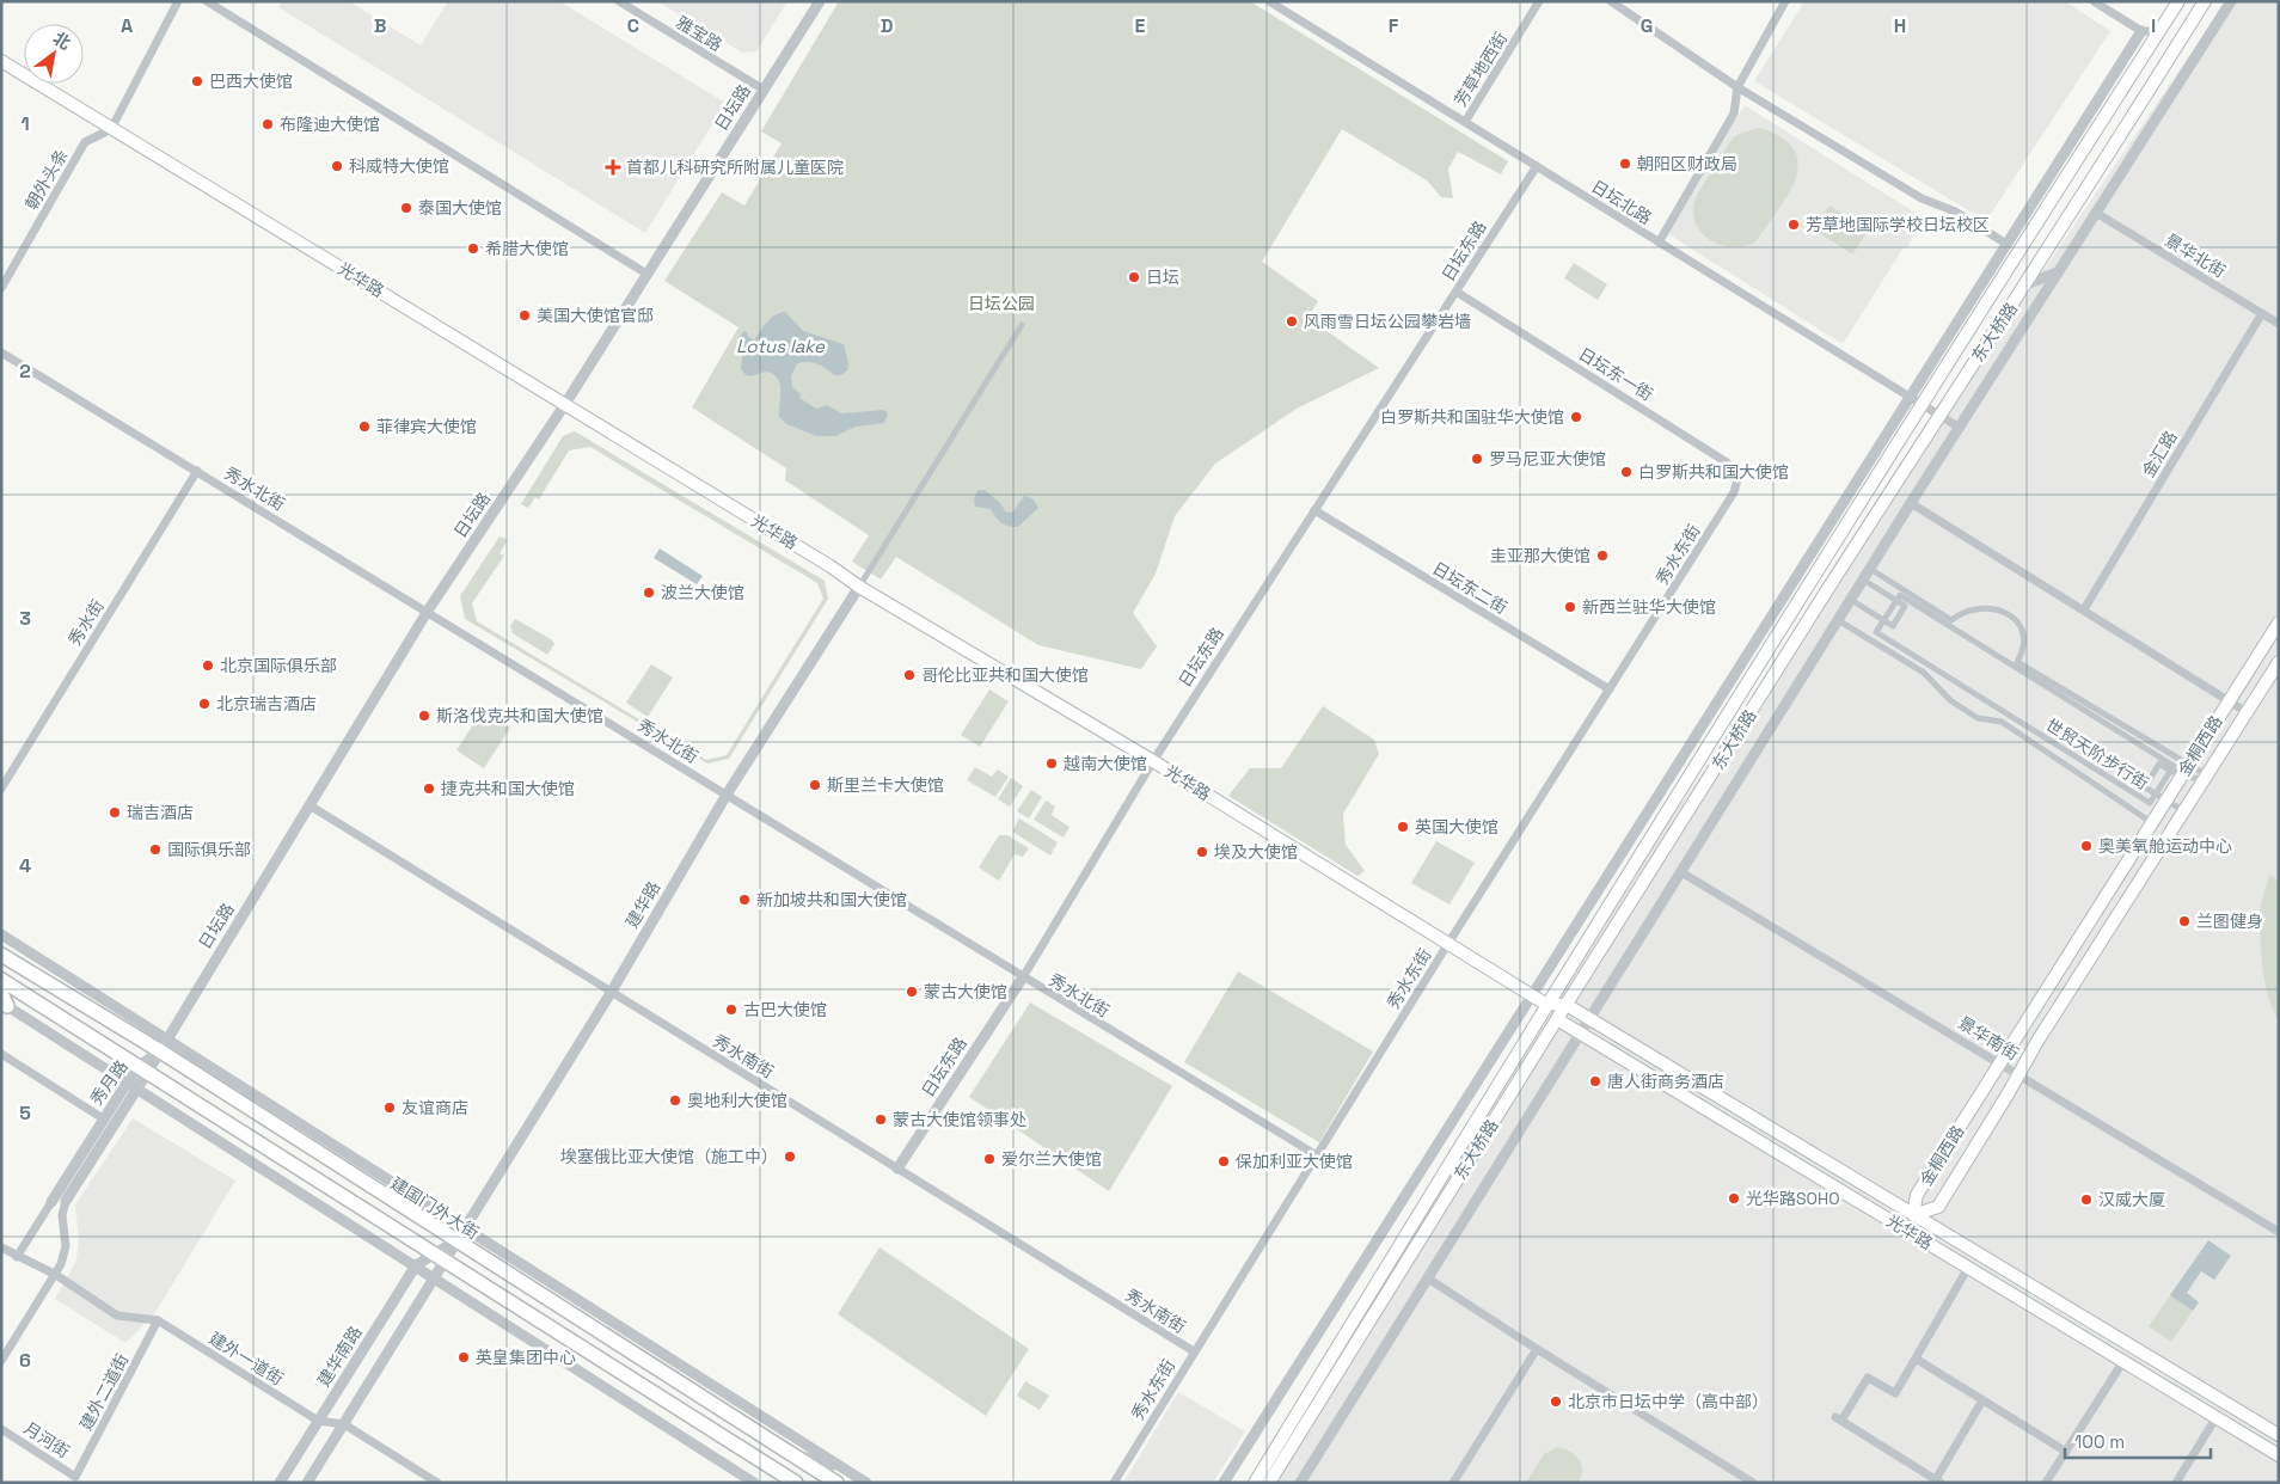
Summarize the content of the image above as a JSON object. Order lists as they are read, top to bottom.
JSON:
{
  "streets": {
    "highway": ["建国门外大街"],
    "main road": ["光华路", "东大桥路", "金桐西路"],
    "street": [
      "雅宝路",
      "芳草地西街",
      "日坛路",
      "朝外头条",
      "日坛北路",
      "日坛东路",
      "景华北街",
      "日坛东一街",
      "金汇路",
      "秀水北街",
      "秀水东街",
      "日坛东二街",
      "秀水街",
      "世贸天阶步行街",
      "建华路",
      "景华南街",
      "秀水南街",
      "秀月路",
      "建华南路",
      "建外一道街",
      "建外二道街",
      "月河街"
    ]
  },
  "crossings": [
    ["雅宝路", "日坛路"],
    ["芳草地西街", "日坛北路"],
    ["日坛路", "光华路"],
    ["日坛路", "秀水北街"],
    ["日坛路", "秀水南街"],
    ["日坛路", "秀月路"],
    ["日坛路", "建国门外大街"],
    ["朝外头条", "光华路"],
    ["日坛北路", "日坛东路"],
    ["日坛北路", "东大桥路"],
    ["日坛东路", "光华路"],
    ["日坛东路", "日坛东一街"],
    ["日坛东路", "秀水北街"],
    ["日坛东路", "日坛东二街"],
    ["日坛东路", "秀水南街"],
    ["景华北街", "金汇路"],
    ["光华路", "东大桥路"],
    ["光华路", "秀水东街"],
    ["光华路", "金桐西路"],
    ["光华路", "建华路"],
    ["日坛东一街", "秀水东街"],
    ["秀水北街", "秀水东街"],
    ["秀水北街", "秀水街"],
    ["秀水北街", "建华路"],
    ["秀水东街", "日坛东二街"],
    ["秀水东街", "秀水南街"],
    ["金桐西路", "世贸天阶步行街"],
    ["金桐西路", "景华南街"],
    ["建华路", "秀水南街"],
    ["建华路", "建国门外大街"],
    ["建华路", "建华南路"],
    ["秀月路", "建国门外大街"],
    ["建国门外大街", "建华南路"],
    ["建华南路", "建外一道街"],
    ["建外一道街", "建外二道街"],
    ["建外二道街", "月河街"]
  ],
  "water": ["Lotus lake"],
  "parks": ["日坛公园"],
  "places": {
    "other": [
      "巴西大使馆",
      "布隆迪大使馆",
      "朝阳区财政局",
      "科威特大使馆",
      "泰国大使馆",
      "芳草地国际学校日坛校区",
      "希腊大使馆",
      "日坛",
      "美国大使馆官邸",
      "风雨雪日坛公园攀岩墙",
      "白罗斯共和国驻华大使馆",
      "菲律宾大使馆",
      "罗马尼亚大使馆",
      "白罗斯共和国大使馆",
      "圭亚那大使馆",
      "波兰大使馆",
      "新西兰驻华大使馆",
      "北京国际俱乐部",
      "哥伦比亚共和国大使馆",
      "北京瑞吉酒店",
      "斯洛伐克共和国大使馆",
      "越南大使馆",
      "斯里兰卡大使馆",
      "捷克共和国大使馆",
      "瑞吉酒店",
      "英国大使馆",
      "奥美氧舱运动中心",
      "国际俱乐部",
      "埃及大使馆",
      "新加坡共和国大使馆",
      "兰图健身",
      "蒙古大使馆",
      "古巴大使馆",
      "唐人街商务酒店",
      "奥地利大使馆",
      "友谊商店",
      "蒙古大使馆领事处",
      "埃塞俄比亚大使馆（施工中）",
      "爱尔兰大使馆",
      "保加利亚大使馆",
      "光华路SOHO",
      "汉威大厦",
      "英皇集团中心",
      "北京市日坛中学（高中部）"
    ],
    "health": ["首都儿科研究所附属儿童医院"]
  },
  "scale_bar": "100 m",
  "north": "top right",
  "grid": {
    "columns": [
      "A",
      "B",
      "C",
      "D",
      "E",
      "F",
      "G",
      "H",
      "I"
    ],
    "rows": [
      "1",
      "2",
      "3",
      "4",
      "5",
      "6"
    ]
  }
}
